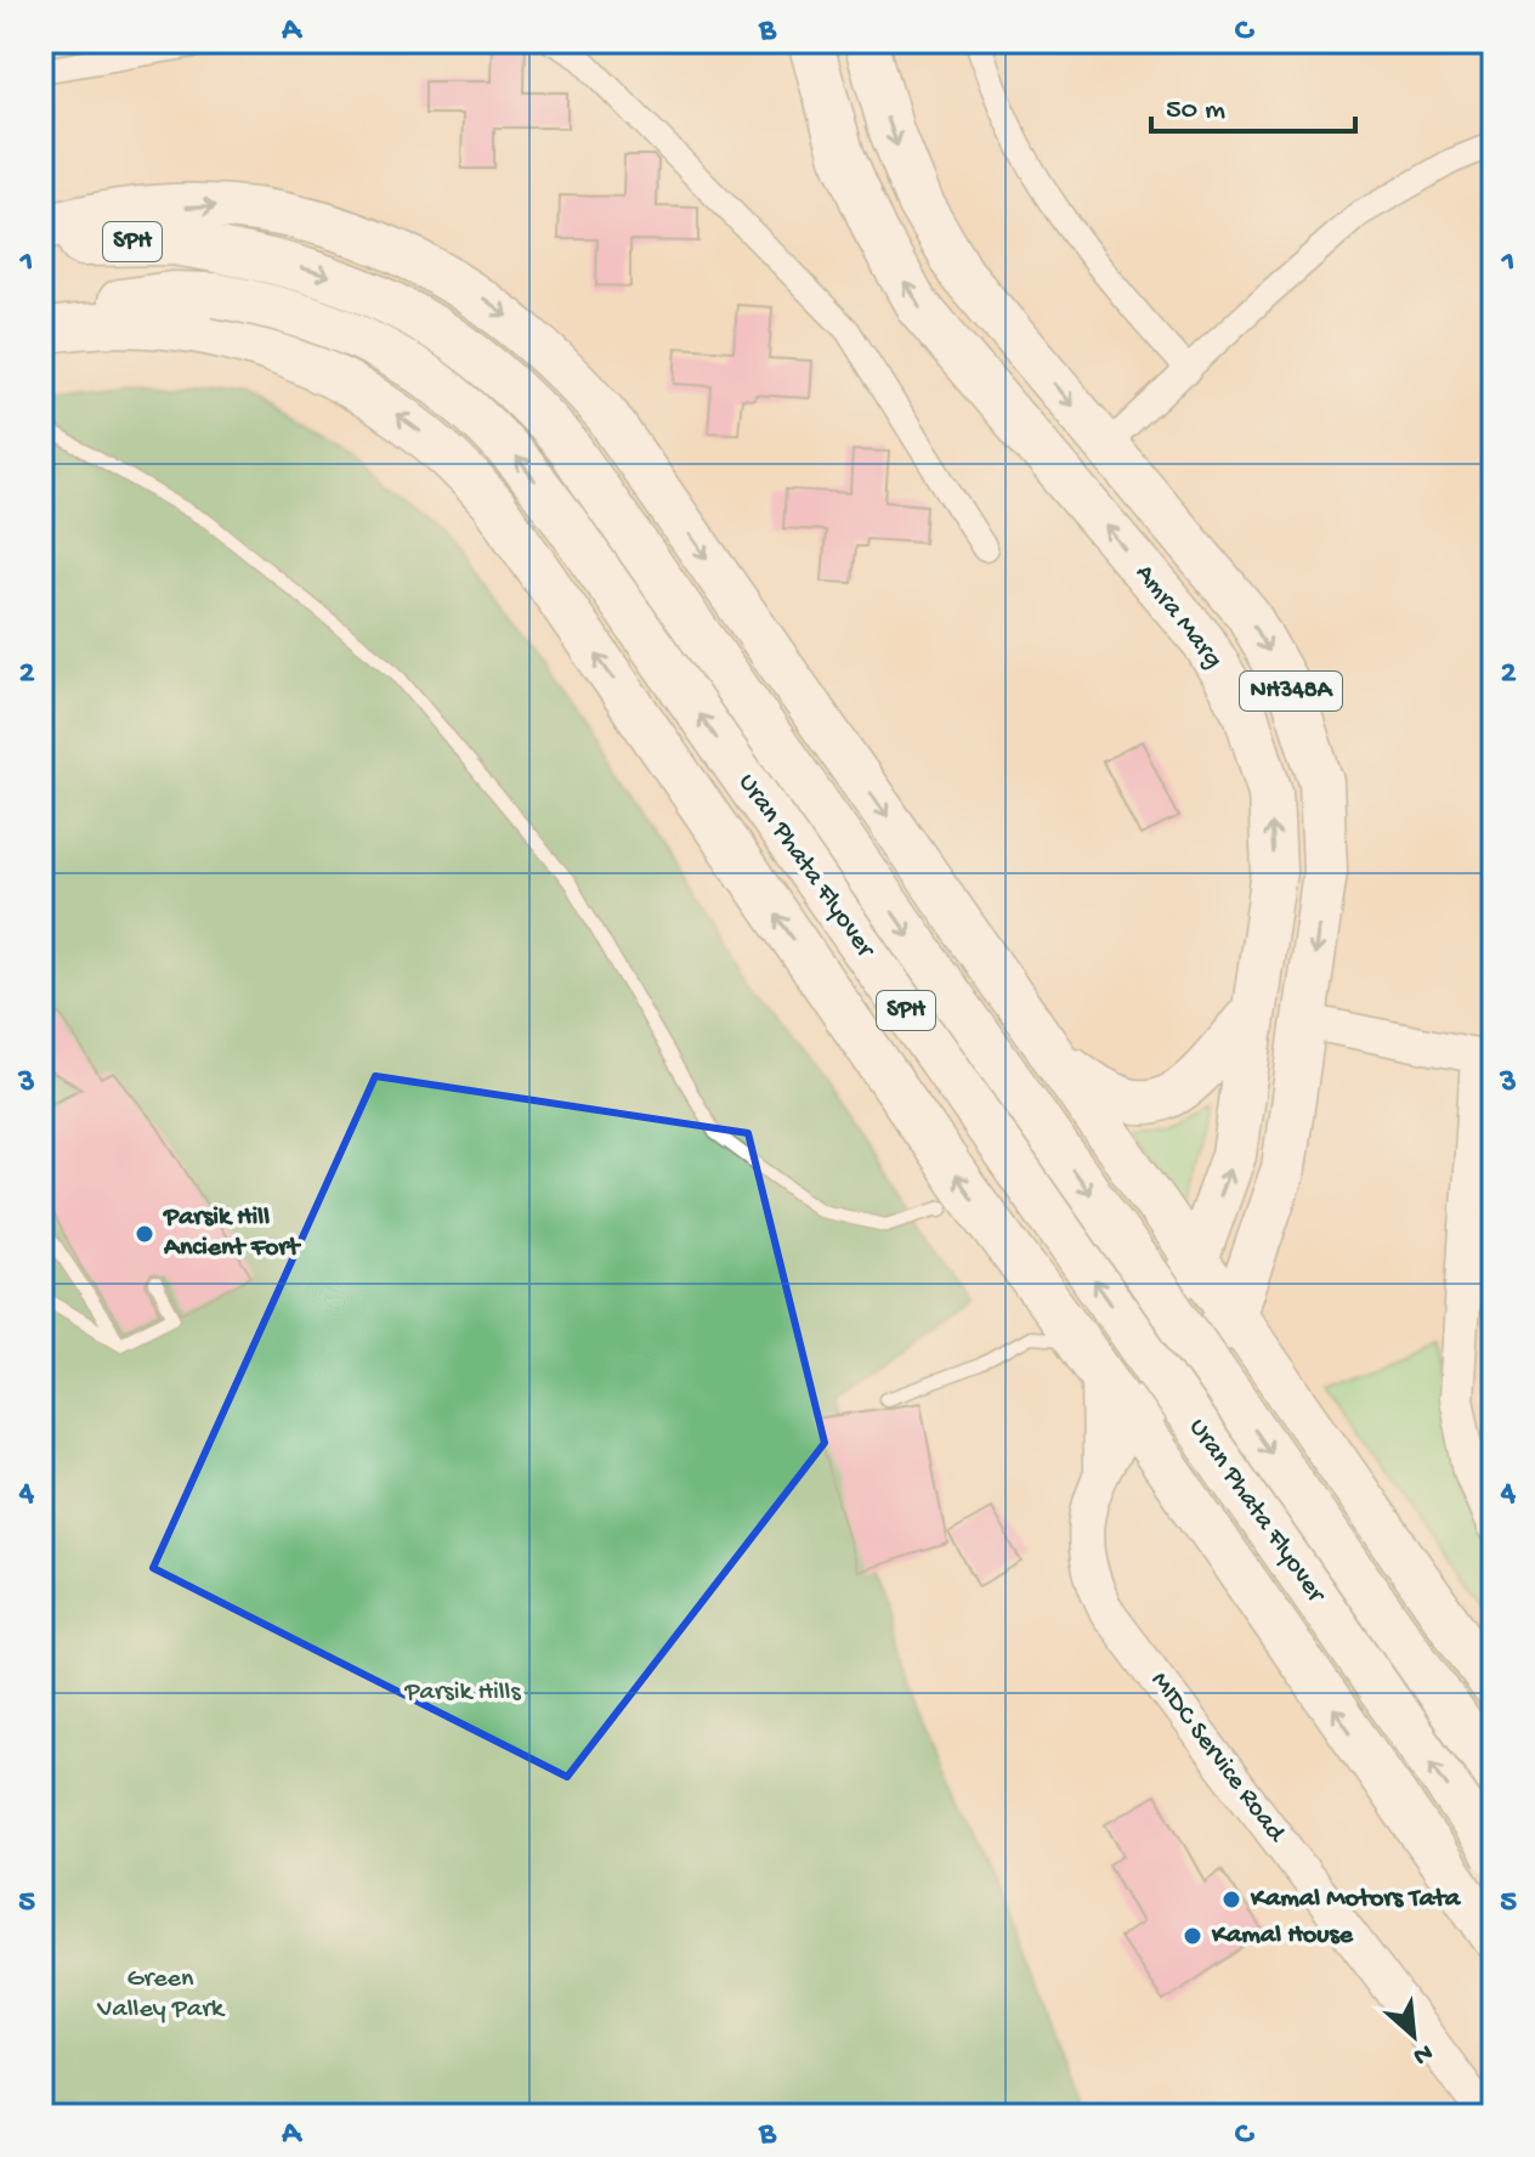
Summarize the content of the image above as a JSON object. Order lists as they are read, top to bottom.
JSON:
{
  "streets": {
    "highway": [
      "SPH",
      "Amra Marg",
      "NH348A",
      "Uran Phata Flyover"
    ],
    "street": ["MIDC Service Road"]
  },
  "crossings": [
    ["Amra Marg", "MIDC Service Road"]
  ],
  "parks": ["Parsik Hills", "Green Valley Park"],
  "places": ["Parsik Hill Ancient Fort", "Kamal Motors Tata", "Kamal House"],
  "scale_bar": "50 m",
  "north": "bottom right",
  "grid": {
    "columns": ["A", "B", "C"],
    "rows": [
      "1",
      "2",
      "3",
      "4",
      "5"
    ]
  }
}
